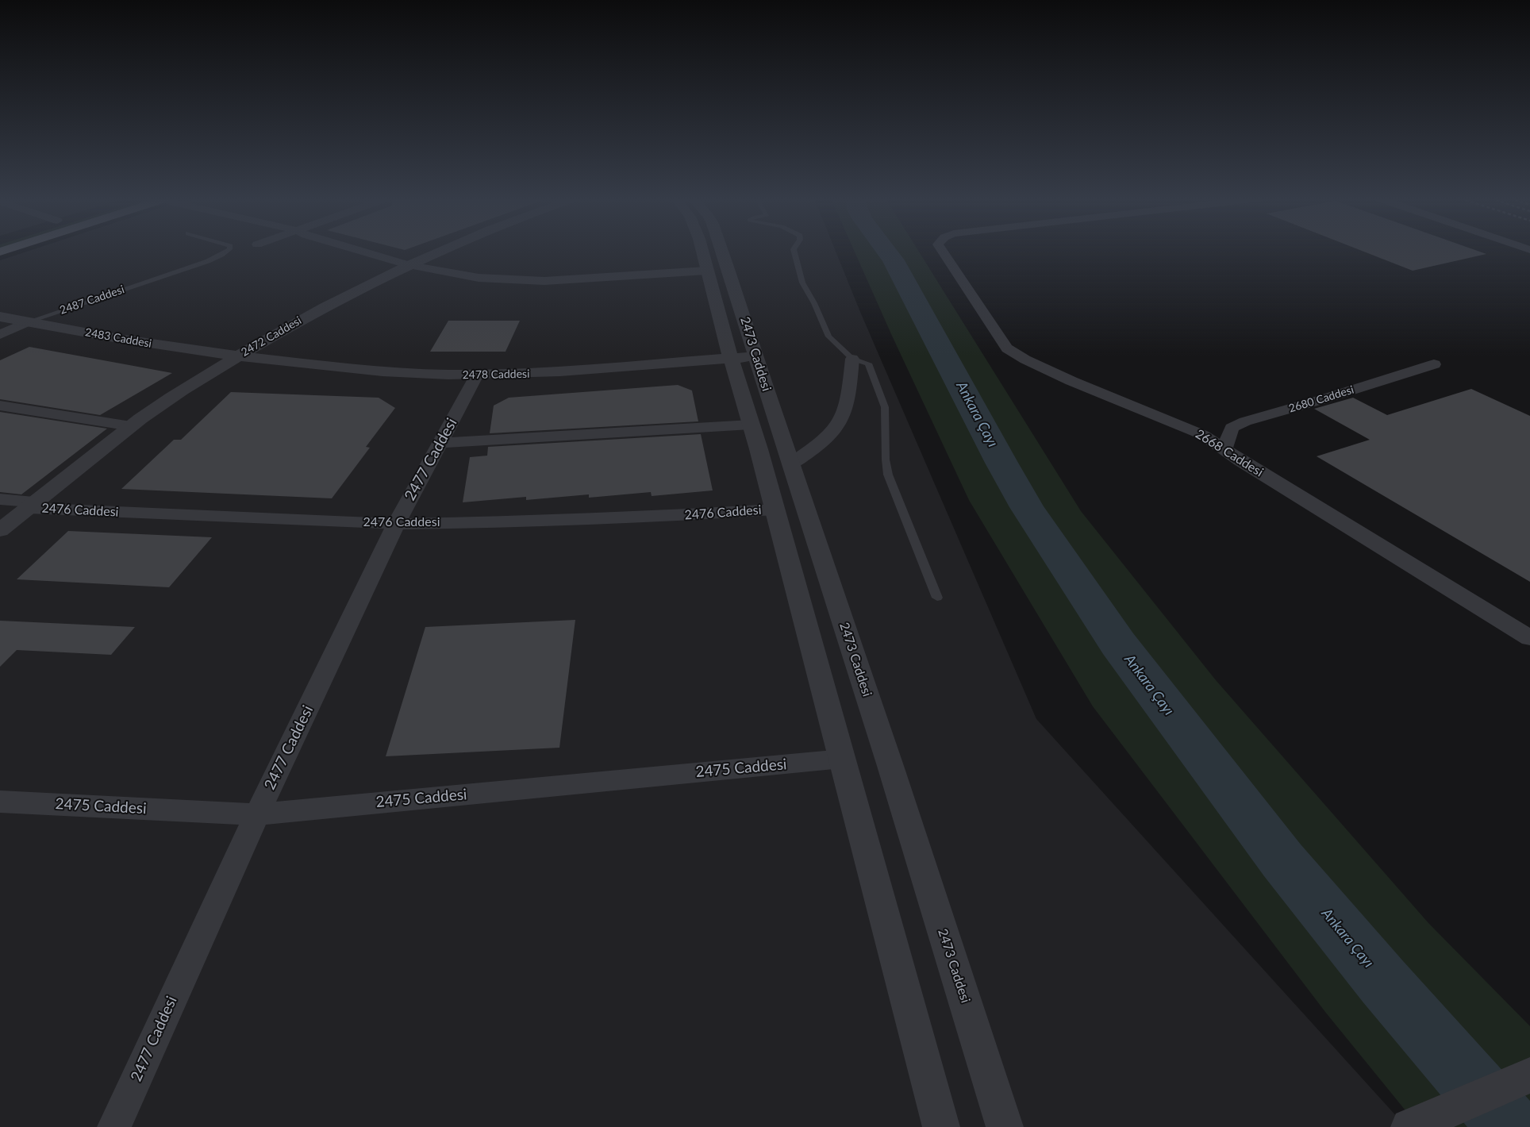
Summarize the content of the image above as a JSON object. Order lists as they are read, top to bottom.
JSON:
{
  "streets": {
    "street": [
      "2487 Caddesi",
      "2472 Caddesi",
      "2483 Caddesi",
      "2473 Caddesi",
      "2478 Caddesi",
      "2680 Caddesi",
      "2668 Caddesi",
      "2477 Caddesi",
      "2476 Caddesi",
      "2475 Caddesi"
    ]
  },
  "crossings": [
    ["2487 Caddesi", "2483 Caddesi"],
    ["2472 Caddesi", "2483 Caddesi"],
    ["2472 Caddesi", "2478 Caddesi"],
    ["2472 Caddesi", "2476 Caddesi"],
    ["2483 Caddesi", "2478 Caddesi"],
    ["2473 Caddesi", "2478 Caddesi"],
    ["2473 Caddesi", "2476 Caddesi"],
    ["2473 Caddesi", "2475 Caddesi"],
    ["2478 Caddesi", "2477 Caddesi"],
    ["2680 Caddesi", "2668 Caddesi"],
    ["2477 Caddesi", "2476 Caddesi"],
    ["2477 Caddesi", "2475 Caddesi"]
  ],
  "water": ["Ankara Çayı"]
}
